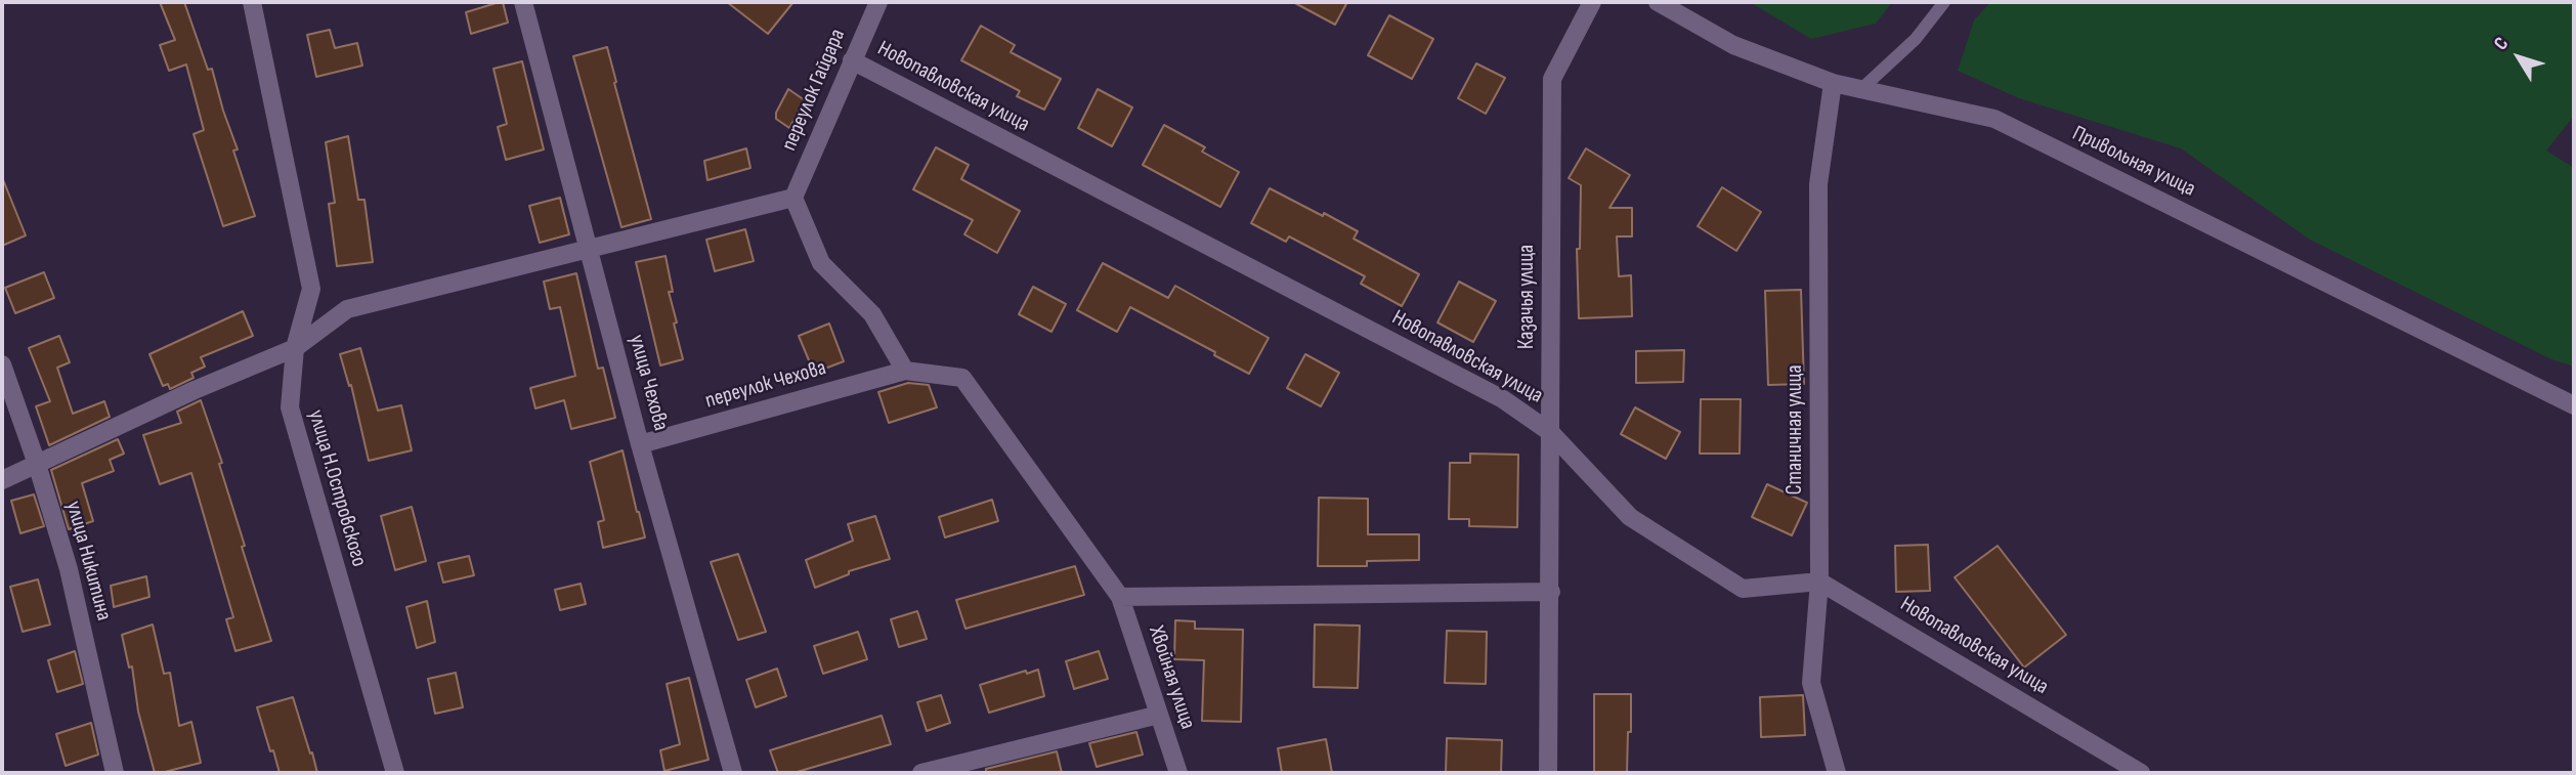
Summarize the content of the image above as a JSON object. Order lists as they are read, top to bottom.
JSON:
{
  "streets": {
    "street": [
      "Новопавловская улица",
      "переулок Гайдара",
      "Привольная улица",
      "Казачья улица",
      "улица Чехова",
      "переулок Чехова",
      "Станичная улица",
      "улица Н.Островского",
      "улица Никитина",
      "Хвойная улица"
    ]
  },
  "crossings": [
    ["Новопавловская улица", "переулок Гайдара"],
    ["Новопавловская улица", "Казачья улица"],
    ["Новопавловская улица", "Станичная улица"],
    ["Привольная улица", "Станичная улица"],
    ["улица Чехова", "переулок Чехова"],
    ["переулок Чехова", "Хвойная улица"]
  ],
  "north": "top left"
}
